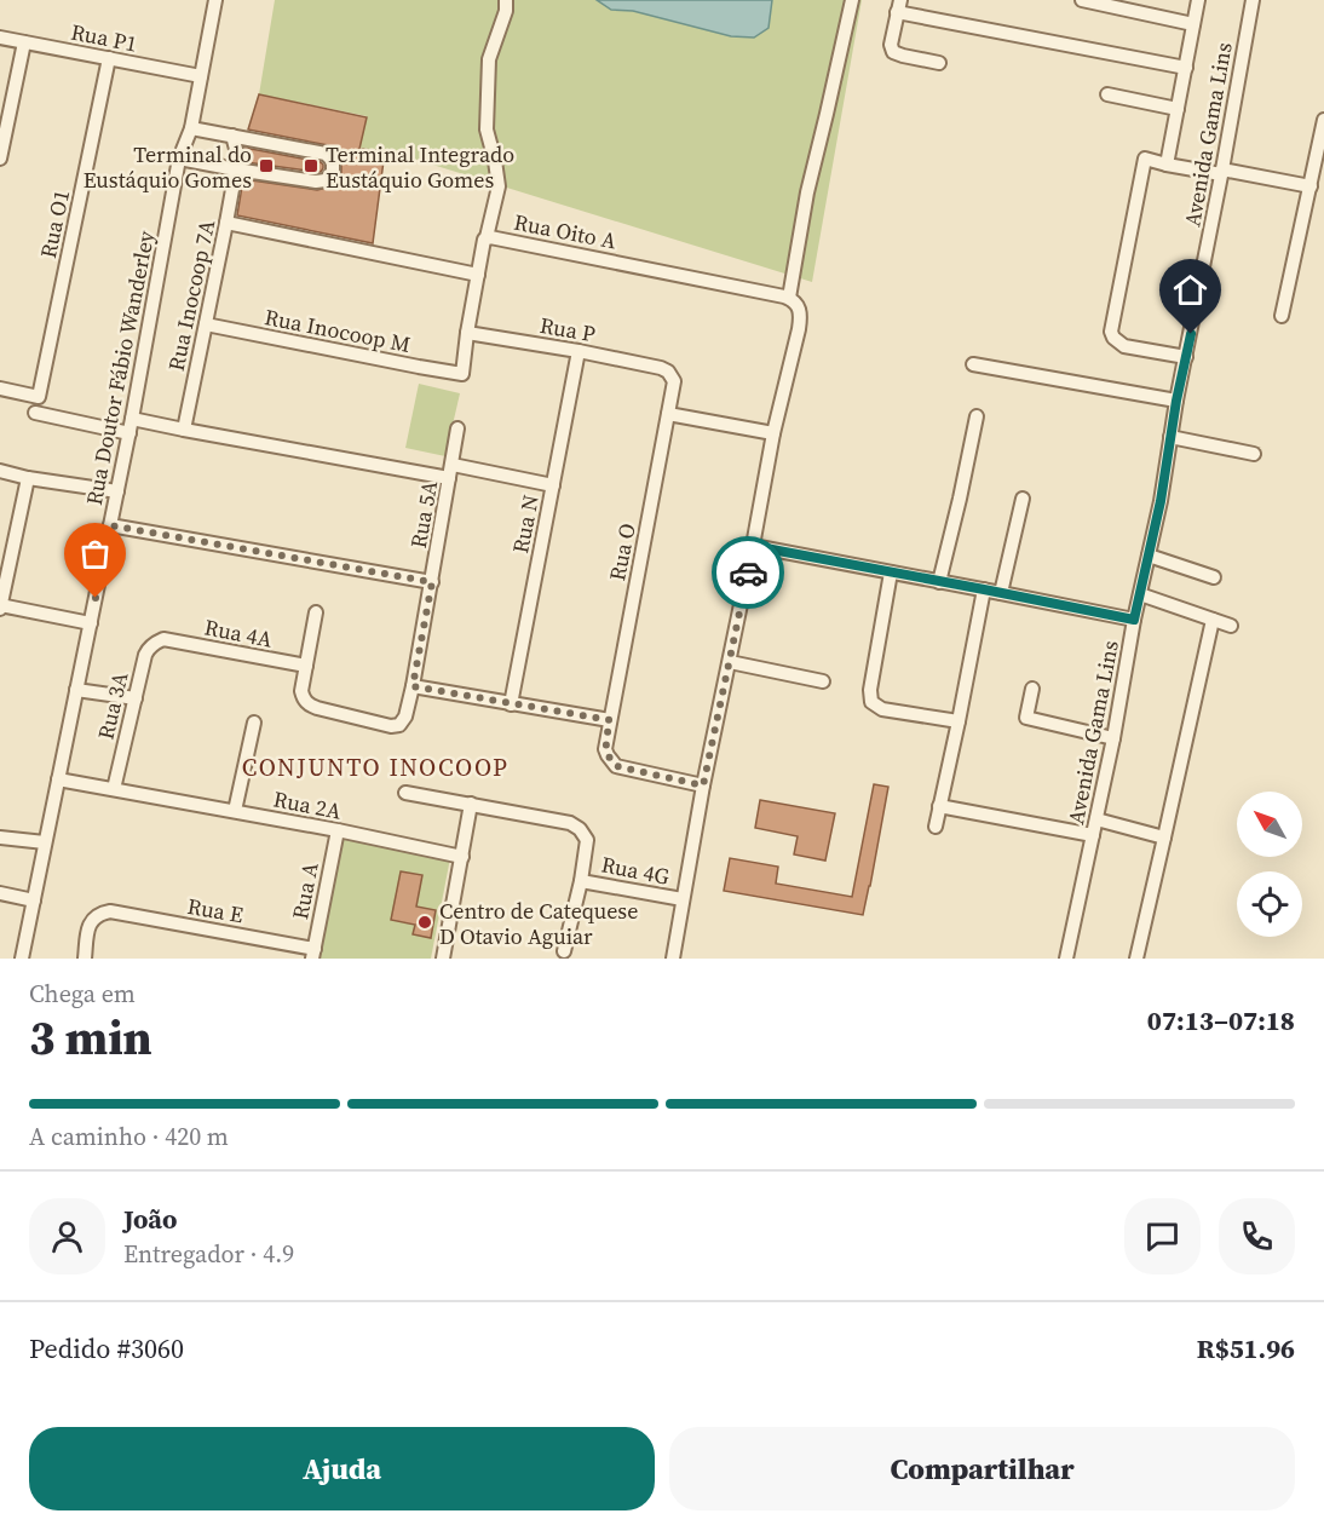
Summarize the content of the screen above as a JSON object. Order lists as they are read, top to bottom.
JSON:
{
  "streets": {
    "street": [
      "Rua P1",
      "Avenida Gama Lins",
      "Rua O1",
      "Rua Oito A",
      "Rua Inocoop 7A",
      "Rua P",
      "Rua Inocoop M",
      "Rua Doutor Fábio Wanderley",
      "Rua 5A",
      "Rua N",
      "Rua O",
      "Rua 4A",
      "Rua 3A",
      "Rua 2A",
      "Rua 4G",
      "Rua A",
      "Rua E"
    ]
  },
  "crossings": [
    ["Rua P1", "Rua O1"],
    ["Rua P1", "Rua Doutor Fábio Wanderley"],
    ["Rua Oito A", "Rua P"],
    ["Rua Oito A", "Rua Inocoop M"],
    ["Rua Inocoop 7A", "Rua Inocoop M"],
    ["Rua P", "Rua Inocoop M"],
    ["Rua P", "Rua N"],
    ["Rua P", "Rua O"],
    ["Rua Doutor Fábio Wanderley", "Rua 2A"],
    ["Rua 5A", "Rua 4A"],
    ["Rua 4A", "Rua 3A"],
    ["Rua 3A", "Rua 2A"],
    ["Rua 2A", "Rua A"],
    ["Rua A", "Rua E"]
  ],
  "districts": ["CONJUNTO INOCOOP"],
  "places": {
    "transit": ["Terminal do Eustáquio Gomes", "Terminal Integrado Eustáquio Gomes"],
    "other": ["Centro de Catequese D Otavio Aguiar"]
  },
  "north": "top left",
  "page": {
    "heading": ["3 min", "Chega em", "07:13–07:18"],
    "panel": [
      "João",
      "Entregador · 4.9",
      "Pedido #3060",
      "R$51.96"
    ],
    "bar": "A caminho · 420 m",
    "buttons": ["Ajuda", "Compartilhar"]
  }
}
